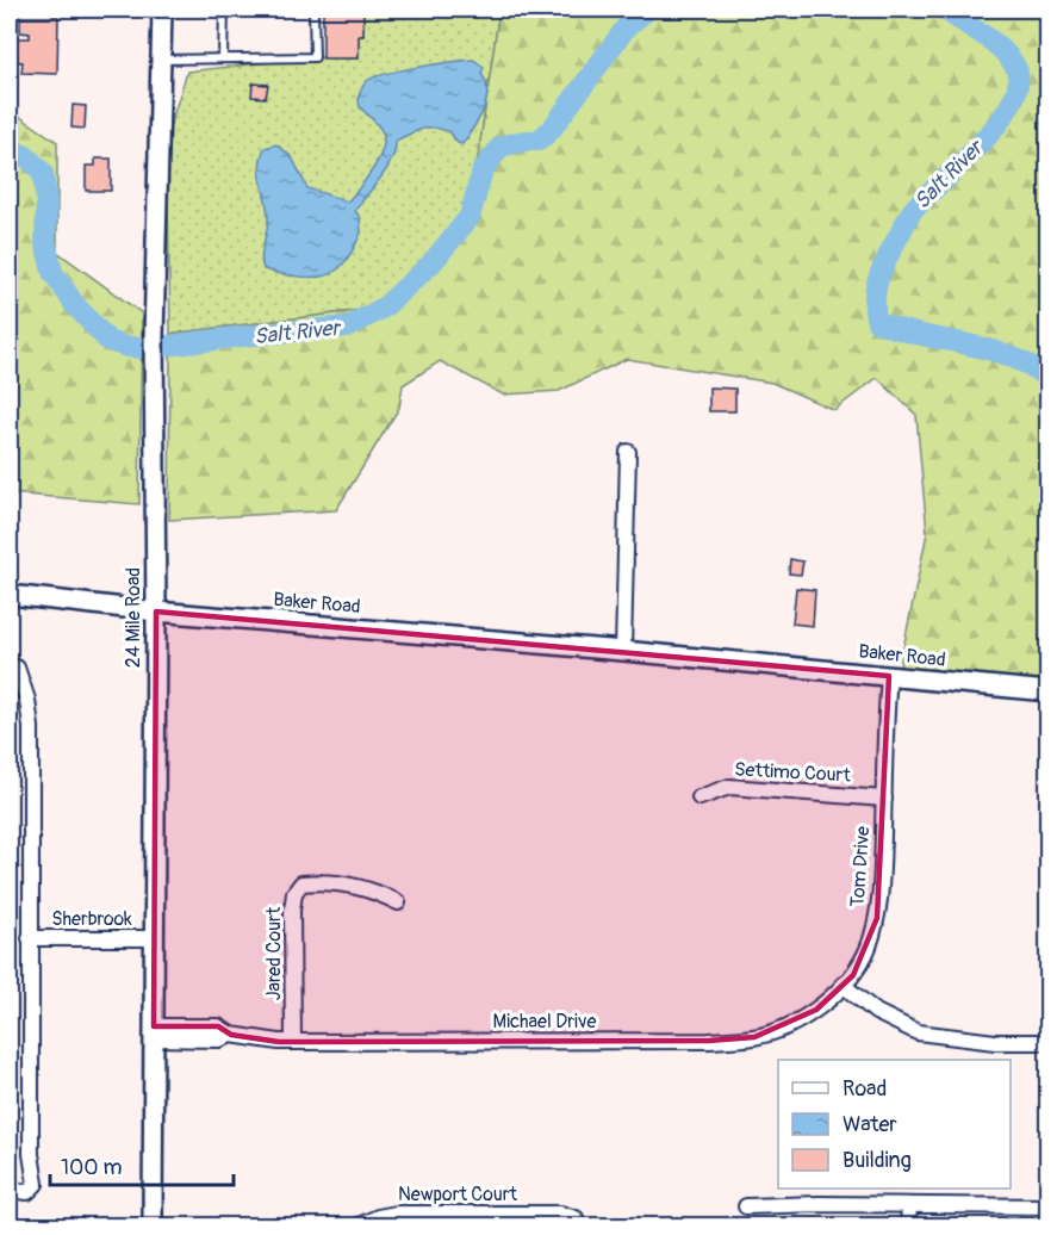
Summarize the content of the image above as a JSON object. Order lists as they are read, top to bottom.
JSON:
{
  "streets": {
    "street": [
      "Baker Road",
      "24 Mile Road",
      "Settimo Court",
      "Tom Drive",
      "Sherbrook",
      "Jared Court",
      "Michael Drive",
      "Newport Court"
    ]
  },
  "crossings": [
    ["Baker Road", "24 Mile Road"],
    ["Baker Road", "Tom Drive"],
    ["24 Mile Road", "Sherbrook"],
    ["24 Mile Road", "Michael Drive"],
    ["Settimo Court", "Tom Drive"],
    ["Tom Drive", "Michael Drive"],
    ["Jared Court", "Michael Drive"]
  ],
  "water": ["Salt River"],
  "legend": ["Road", "Water", "Building"],
  "scale_bar": "100 m"
}
